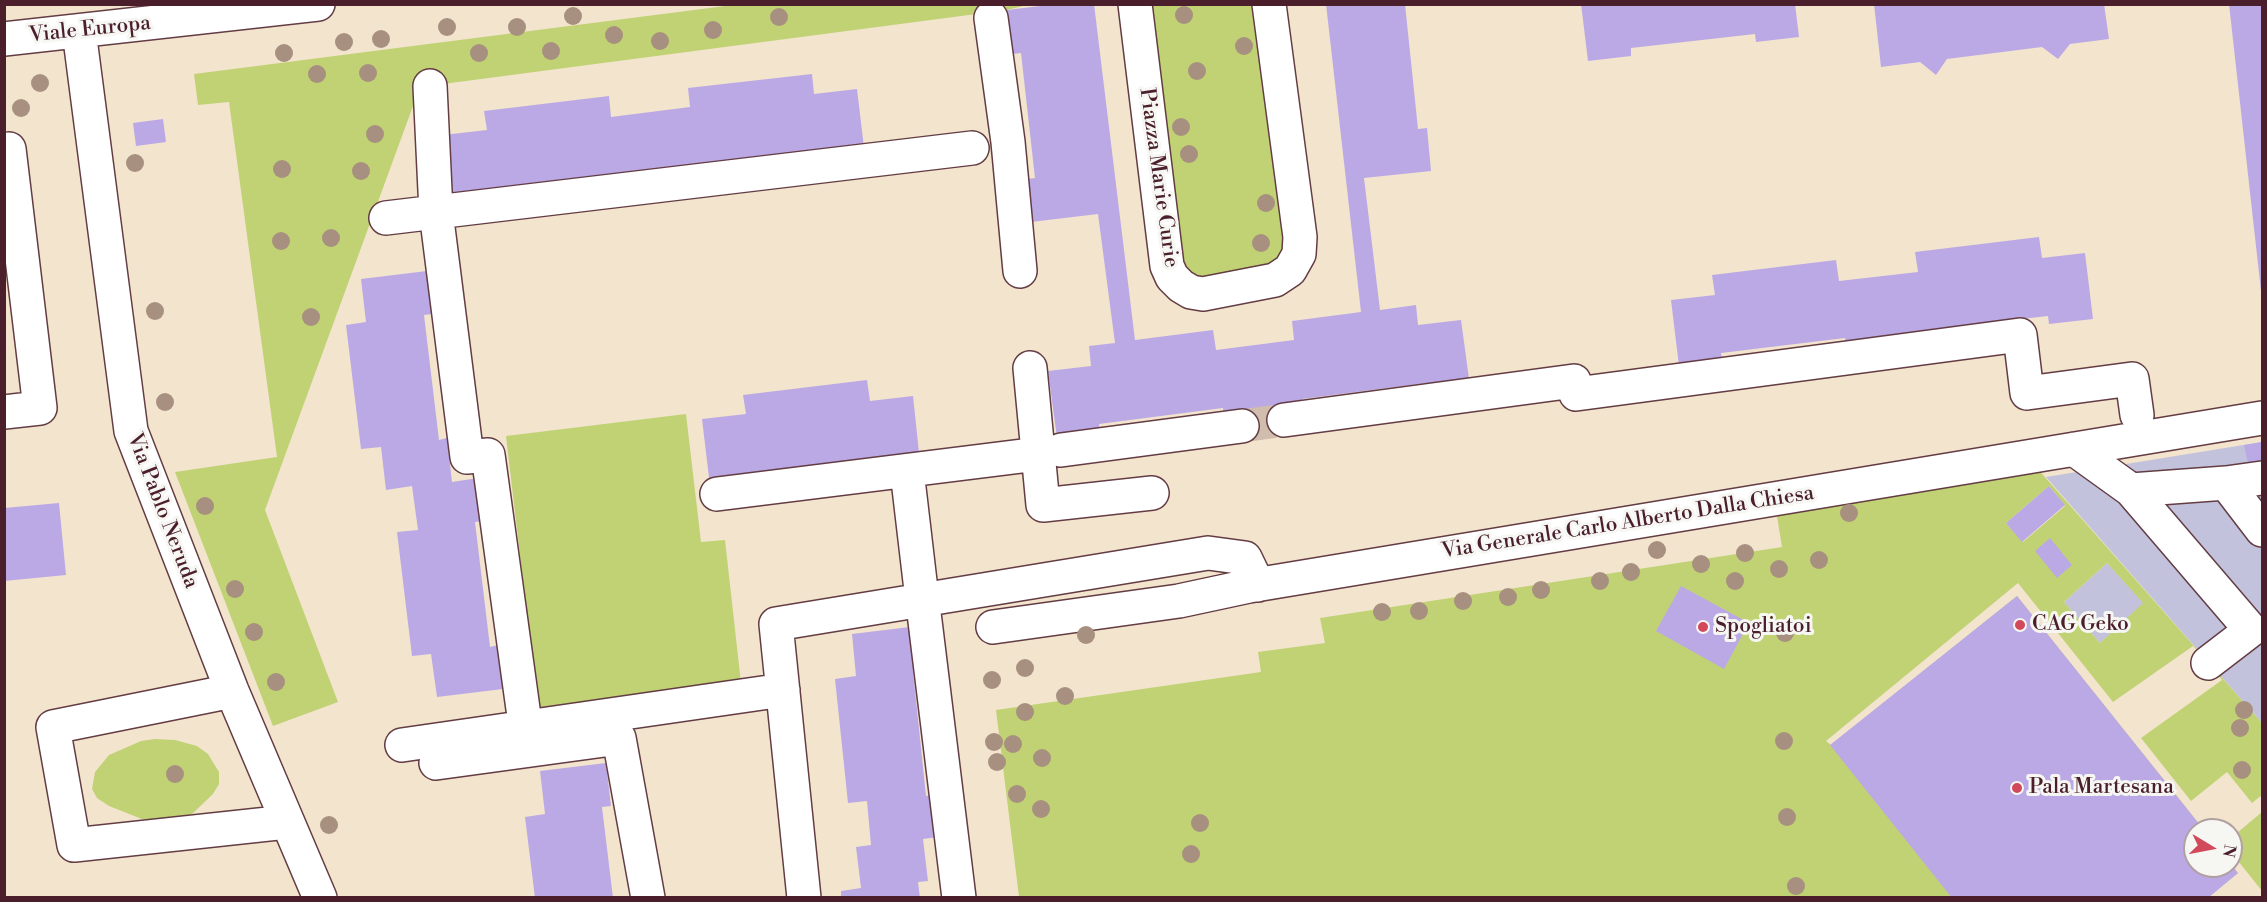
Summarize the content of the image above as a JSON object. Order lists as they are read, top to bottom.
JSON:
{
  "streets": {
    "street": [
      "Viale Europa",
      "Piazza Marie Curie",
      "Via Pablo Neruda",
      "Via Generale Carlo Alberto Dalla Chiesa"
    ]
  },
  "crossings": [
    ["Viale Europa", "Via Pablo Neruda"]
  ],
  "places": ["CAG Geko", "Spogliatoi", "Pala Martesana"],
  "north": "right"
}
